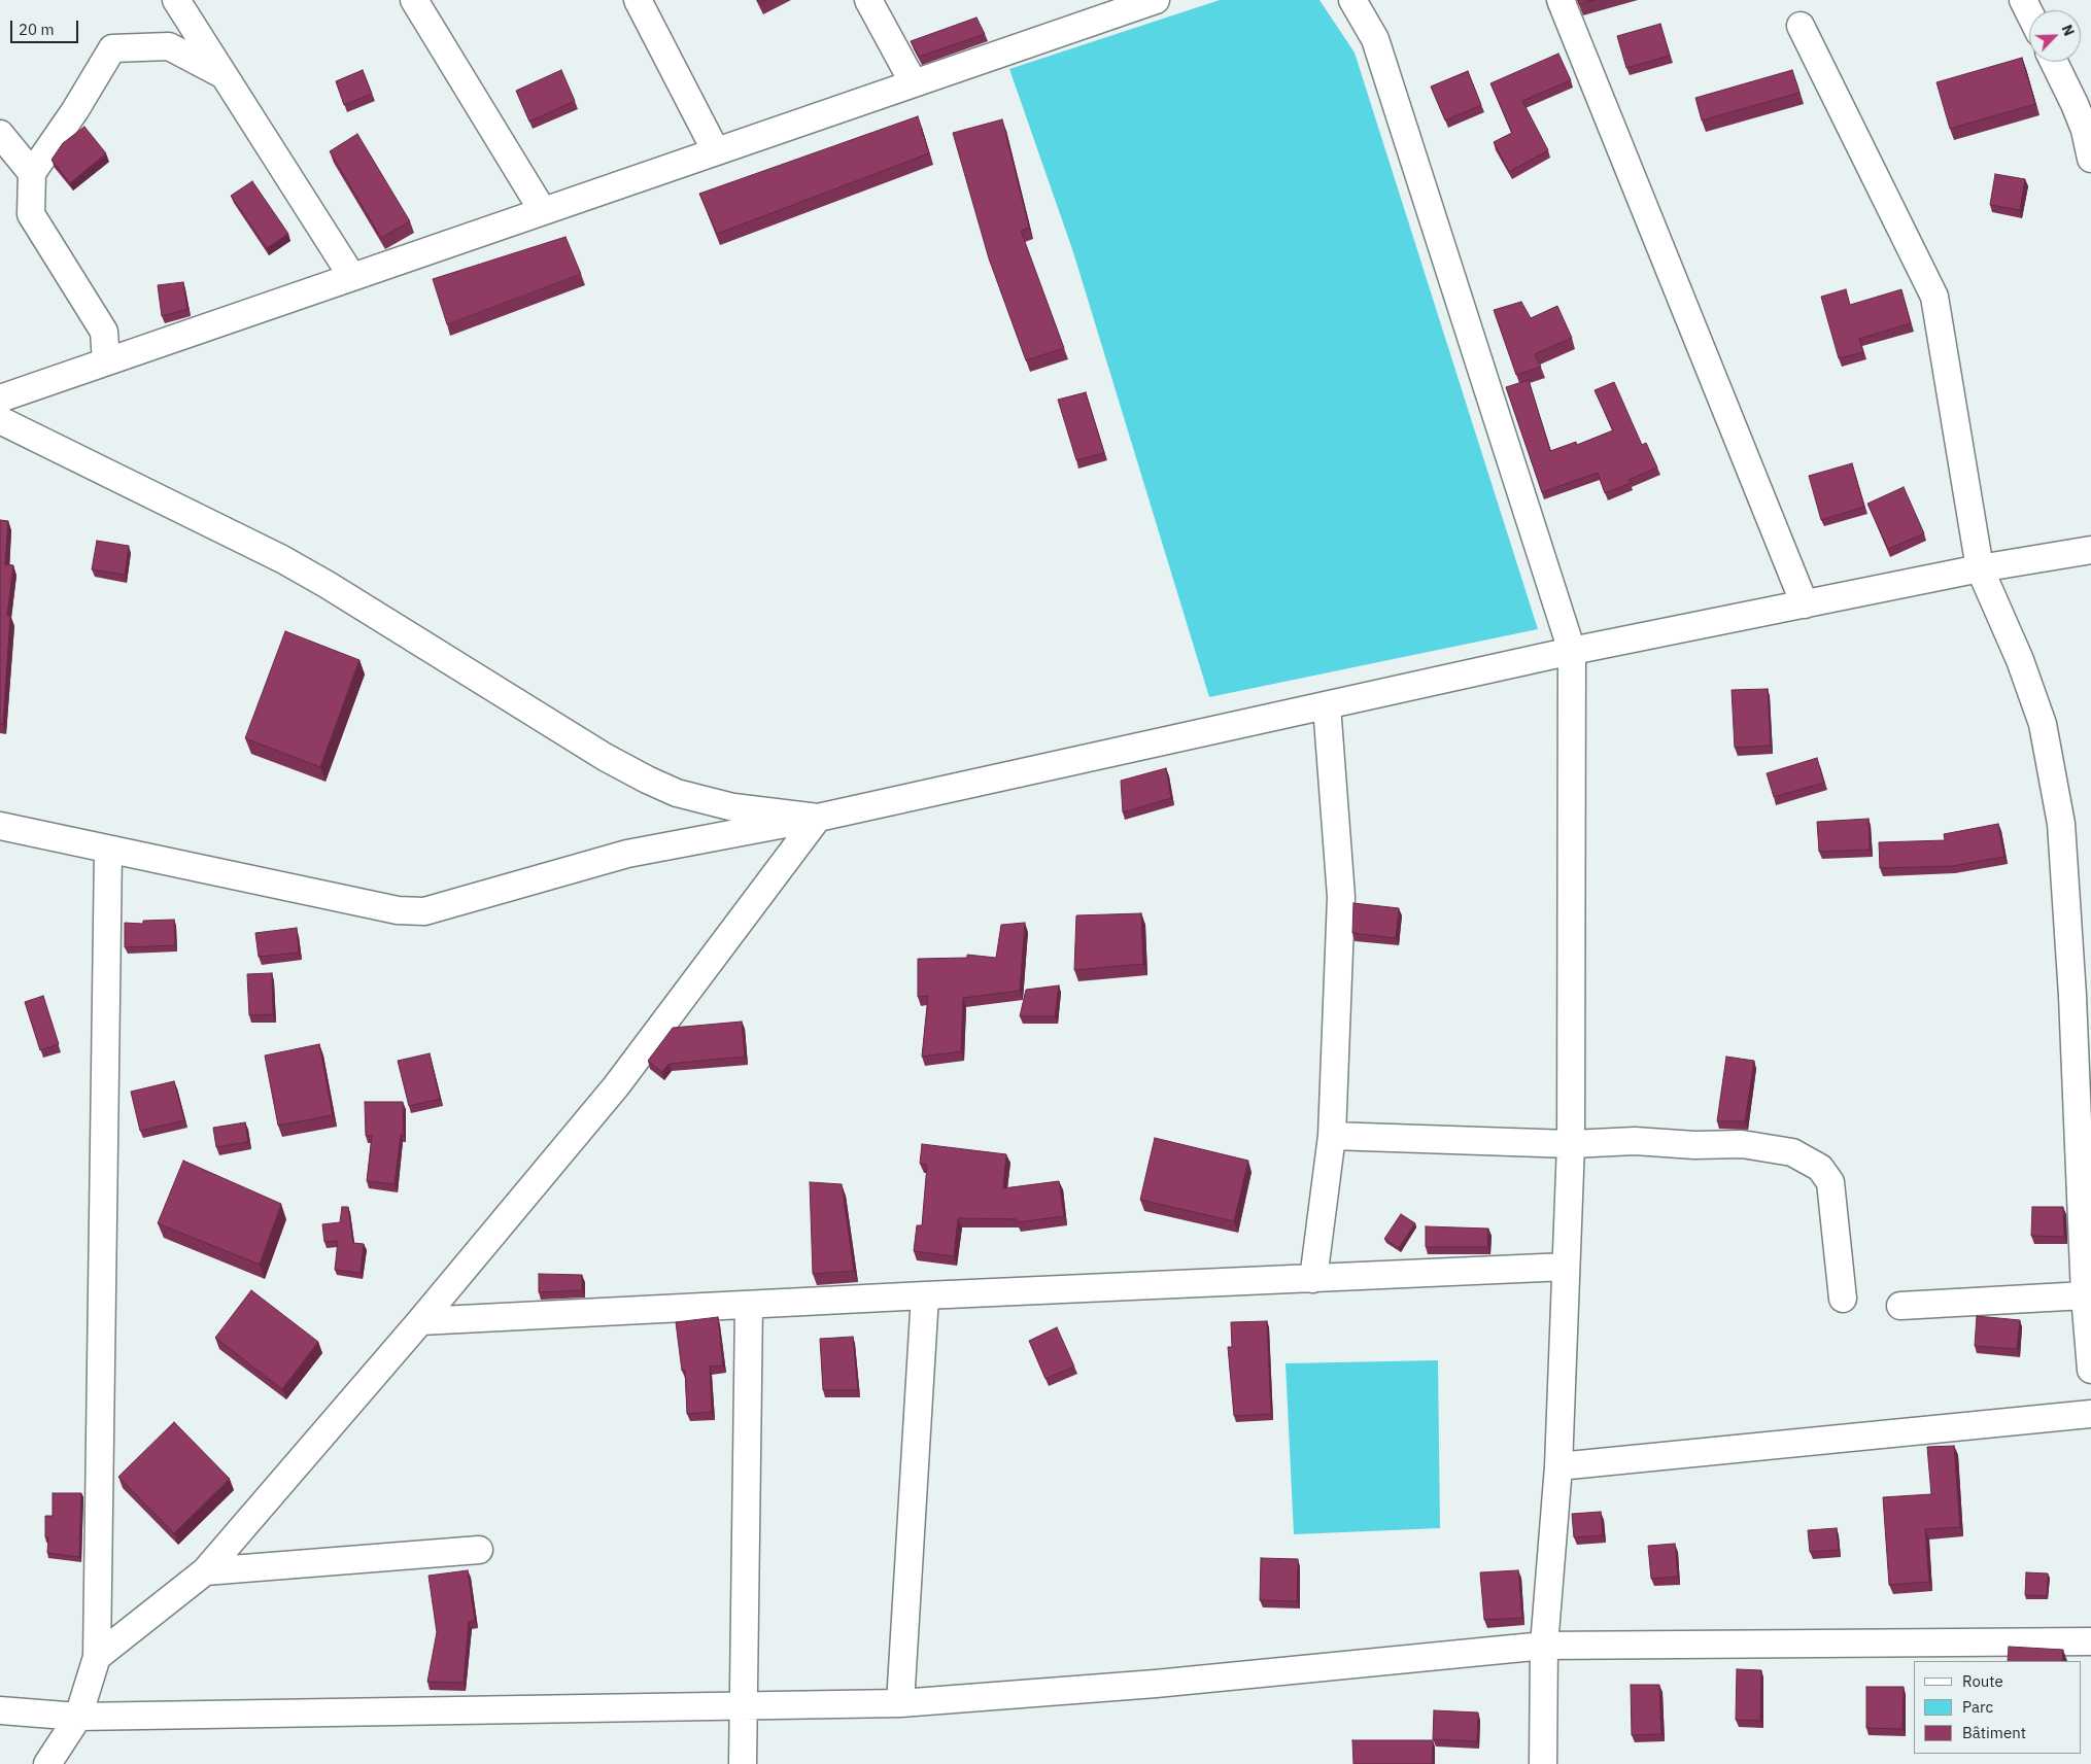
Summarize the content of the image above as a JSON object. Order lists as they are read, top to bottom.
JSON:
{
  "legend": ["Route", "Parc", "Bâtiment"],
  "scale_bar": "20 m",
  "north": "top right"
}
